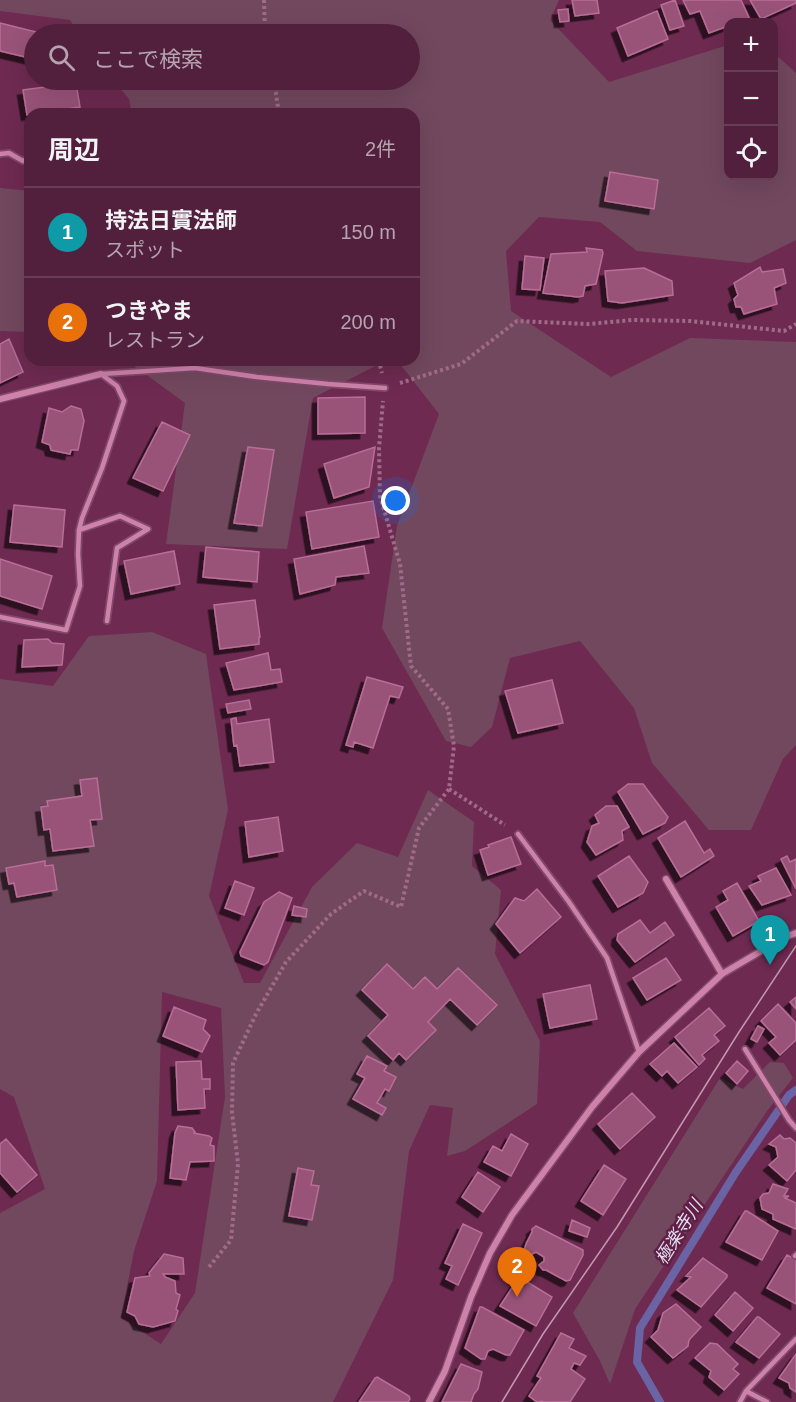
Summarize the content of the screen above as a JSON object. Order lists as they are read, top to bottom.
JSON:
{
  "water": ["極楽寺川"],
  "page": {
    "map_buttons": ["+", "−"],
    "search": "ここで検索",
    "heading": ["周辺", "2件"],
    "list": [
      {
        "mark": "1",
        "name": "持法日實法師",
        "note": "スポット",
        "value": "150 m"
      },
      {
        "mark": "2",
        "name": "つきやま",
        "note": "レストラン",
        "value": "200 m"
      }
    ],
    "pins": ["1", "2"]
  }
}
